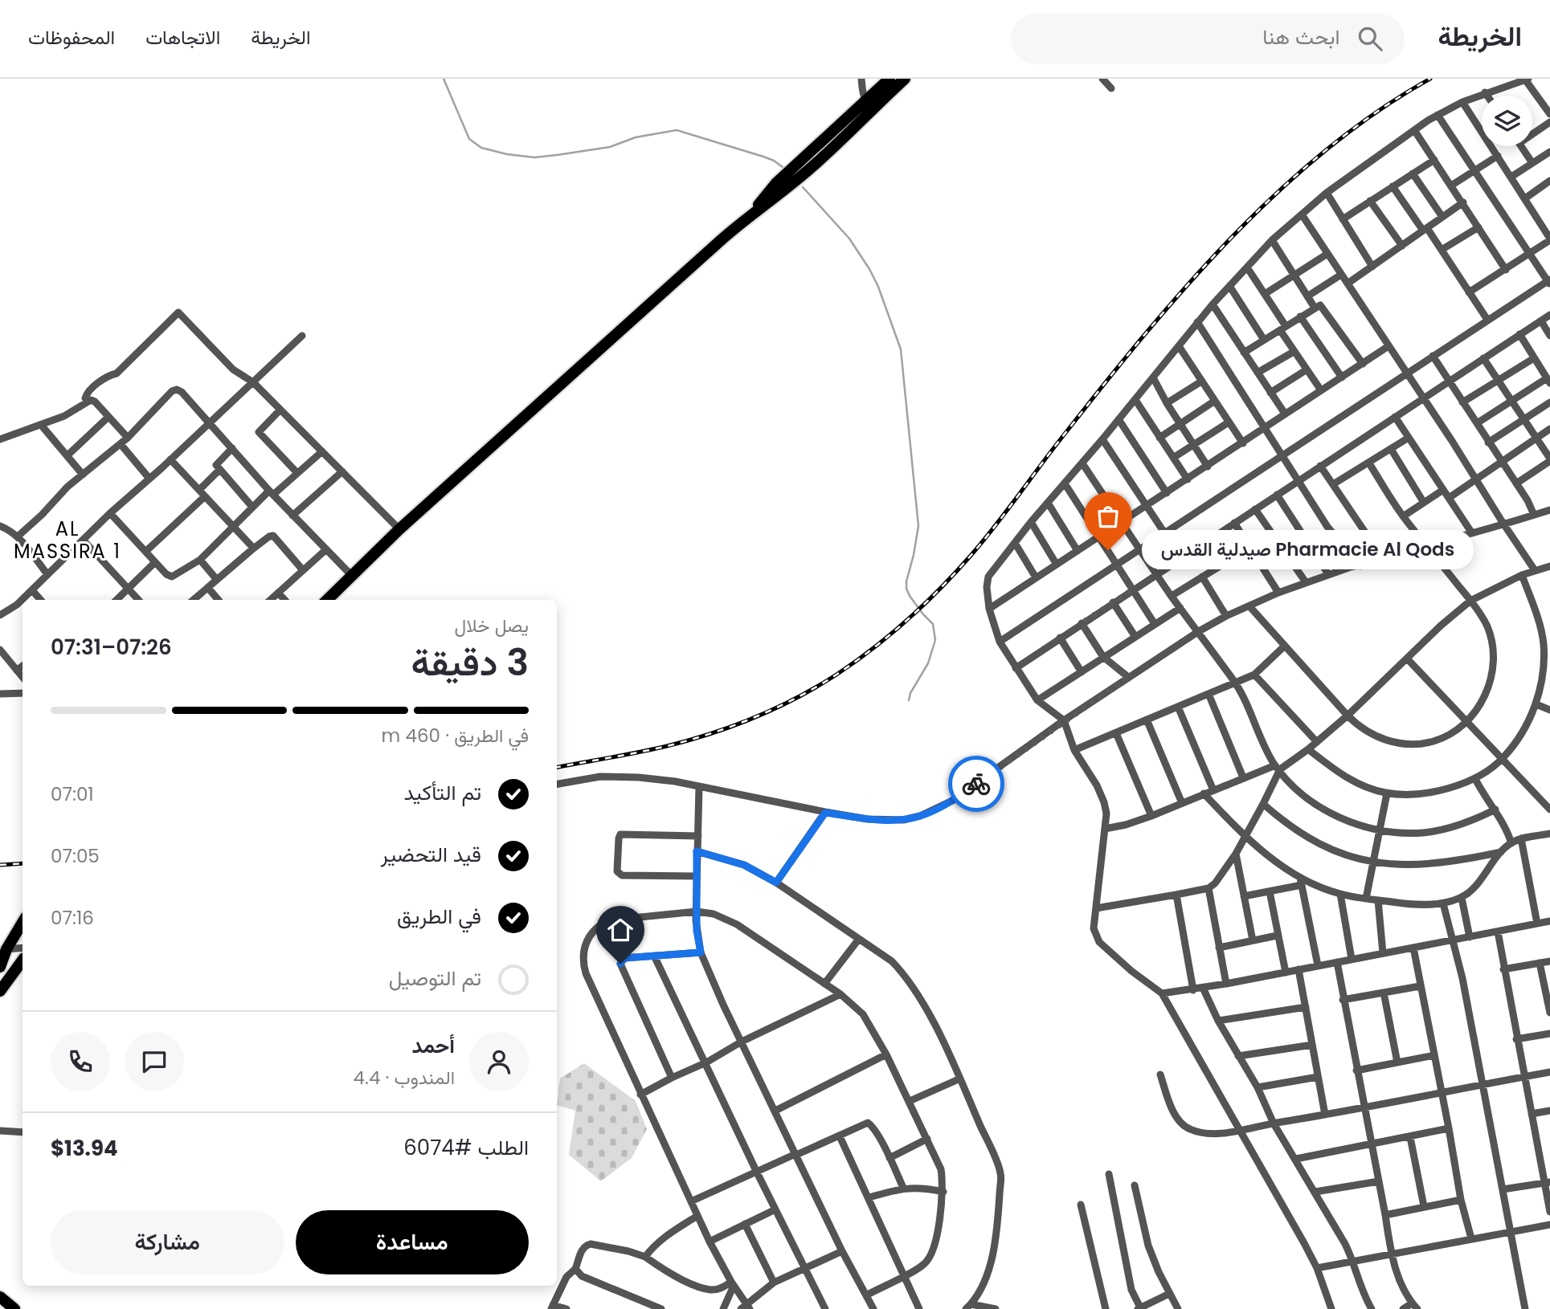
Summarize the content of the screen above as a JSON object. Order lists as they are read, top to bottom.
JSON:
{
  "districts": ["AL MASSIRA 1"],
  "places": ["Pharmacie Al Qods صيدلية القدس"],
  "page": {
    "header": "الخريطة",
    "search": "ابحث هنا",
    "nav": ["الخريطة", "الاتجاهات", "المحفوظات"],
    "bubble": "Pharmacie Al Qods صيدلية القدس",
    "heading": ["3 دقيقة", "يصل خلال", "07:26–07:31"],
    "panel": [
      "أحمد",
      "المندوب · 4.4",
      "الطلب #6074",
      "$13.94"
    ],
    "bar": "في الطريق · 460 m",
    "list": [
      ["تم التأكيد", "07:01"],
      ["قيد التحضير", "07:05"],
      ["في الطريق", "07:16"],
      "تم التوصيل"
    ],
    "buttons": ["مساعدة", "مشاركة"]
  }
}
